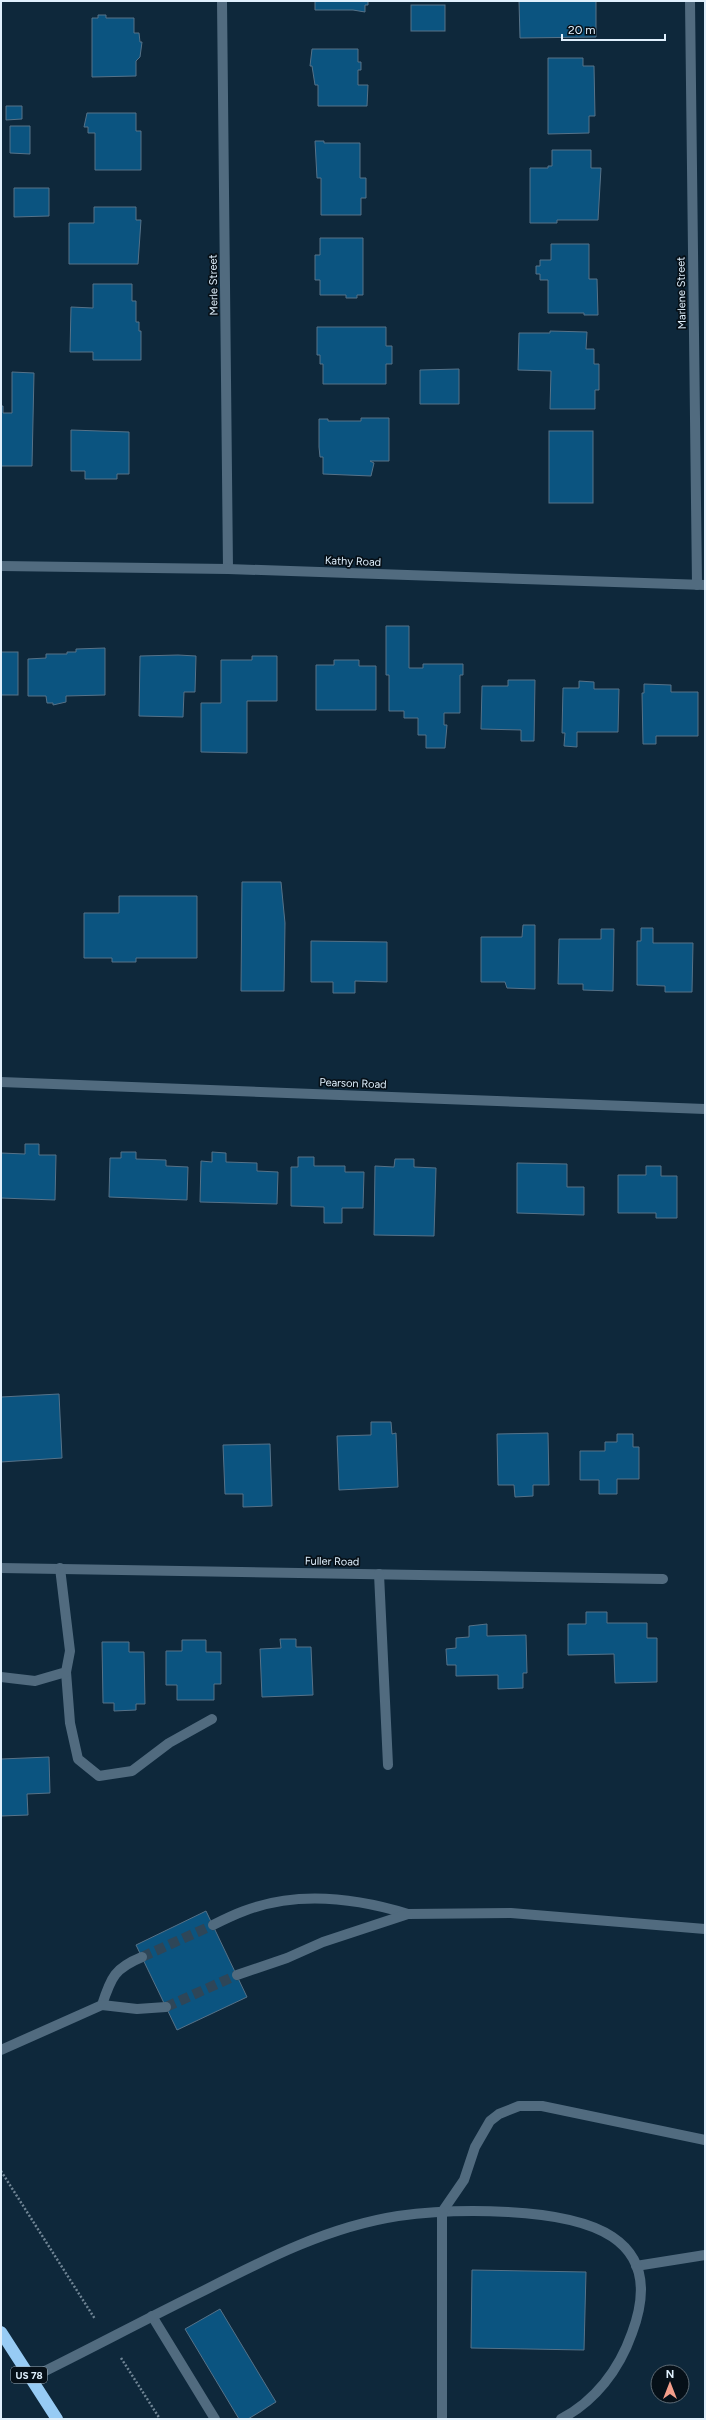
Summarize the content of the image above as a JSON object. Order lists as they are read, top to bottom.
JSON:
{
  "streets": {
    "highway": ["US 78"],
    "street": [
      "Merle Street",
      "Marlene Street",
      "Kathy Road",
      "Pearson Road",
      "Fuller Road"
    ]
  },
  "crossings": [
    ["Merle Street", "Kathy Road"],
    ["Marlene Street", "Kathy Road"]
  ],
  "scale_bar": "20 m",
  "north": "top"
}
